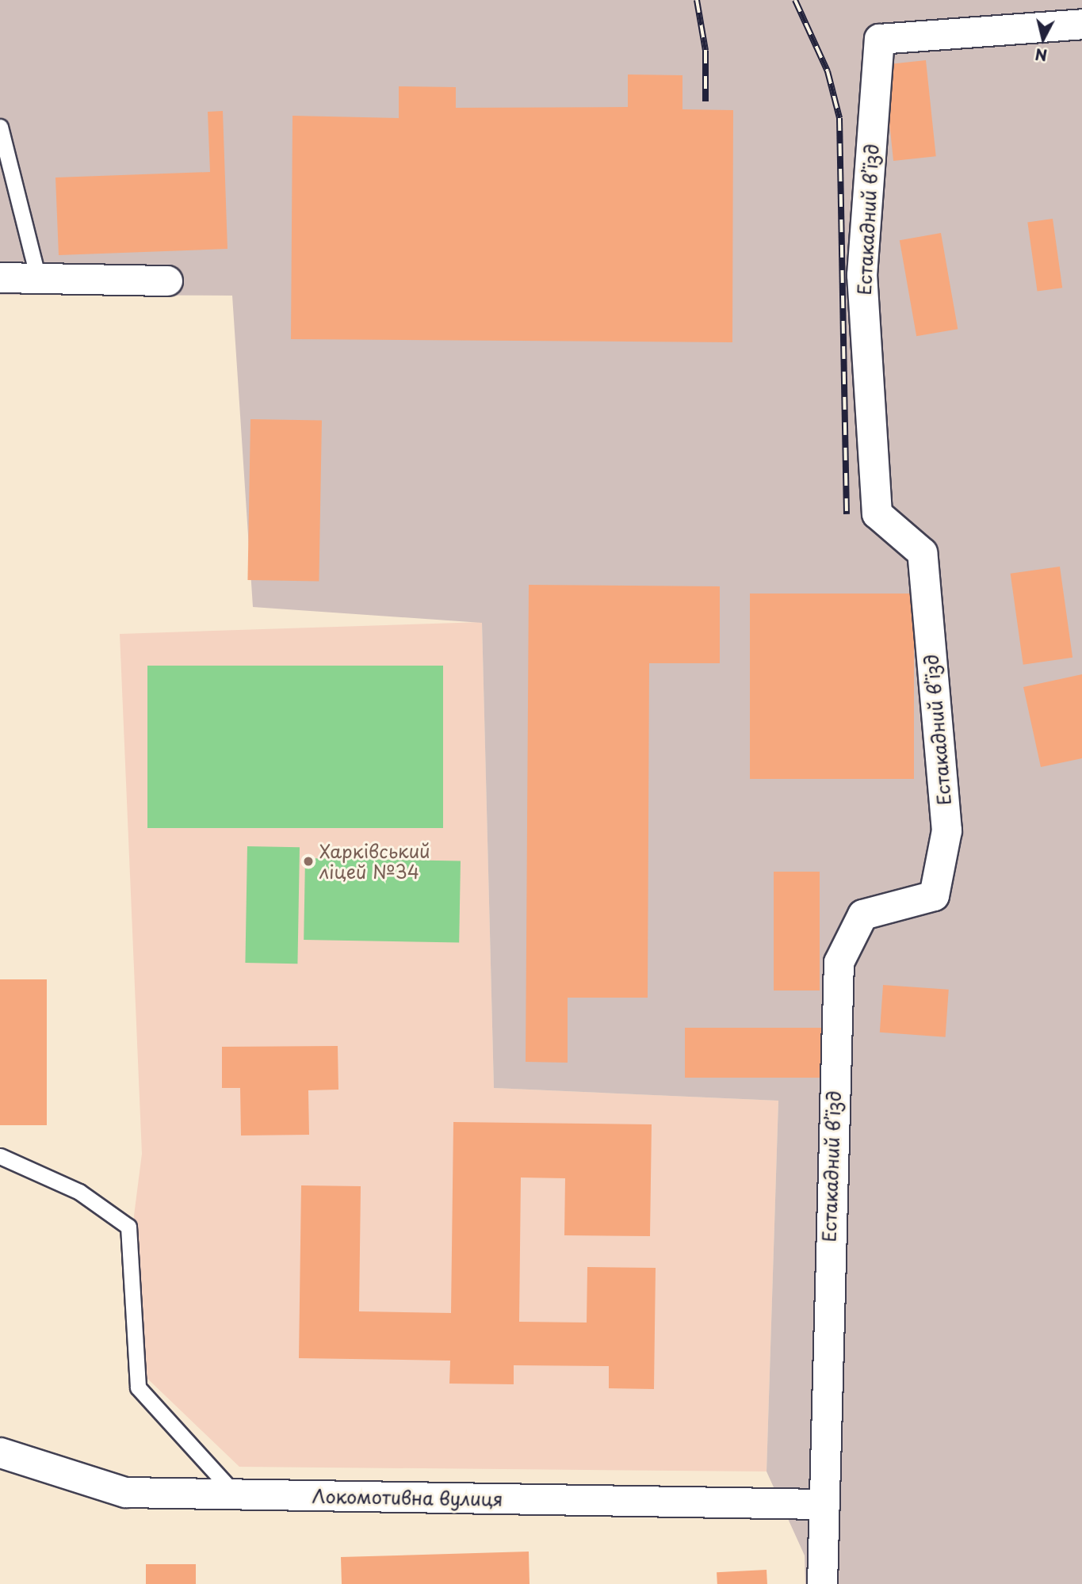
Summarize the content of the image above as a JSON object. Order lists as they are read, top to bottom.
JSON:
{
  "streets": {
    "street": ["Естакадний в’їзд", "Локомотивна вулиця"]
  },
  "crossings": [
    ["Естакадний в’їзд", "Локомотивна вулиця"]
  ],
  "places": ["Харківський ліцей №34"],
  "north": "bottom"
}
